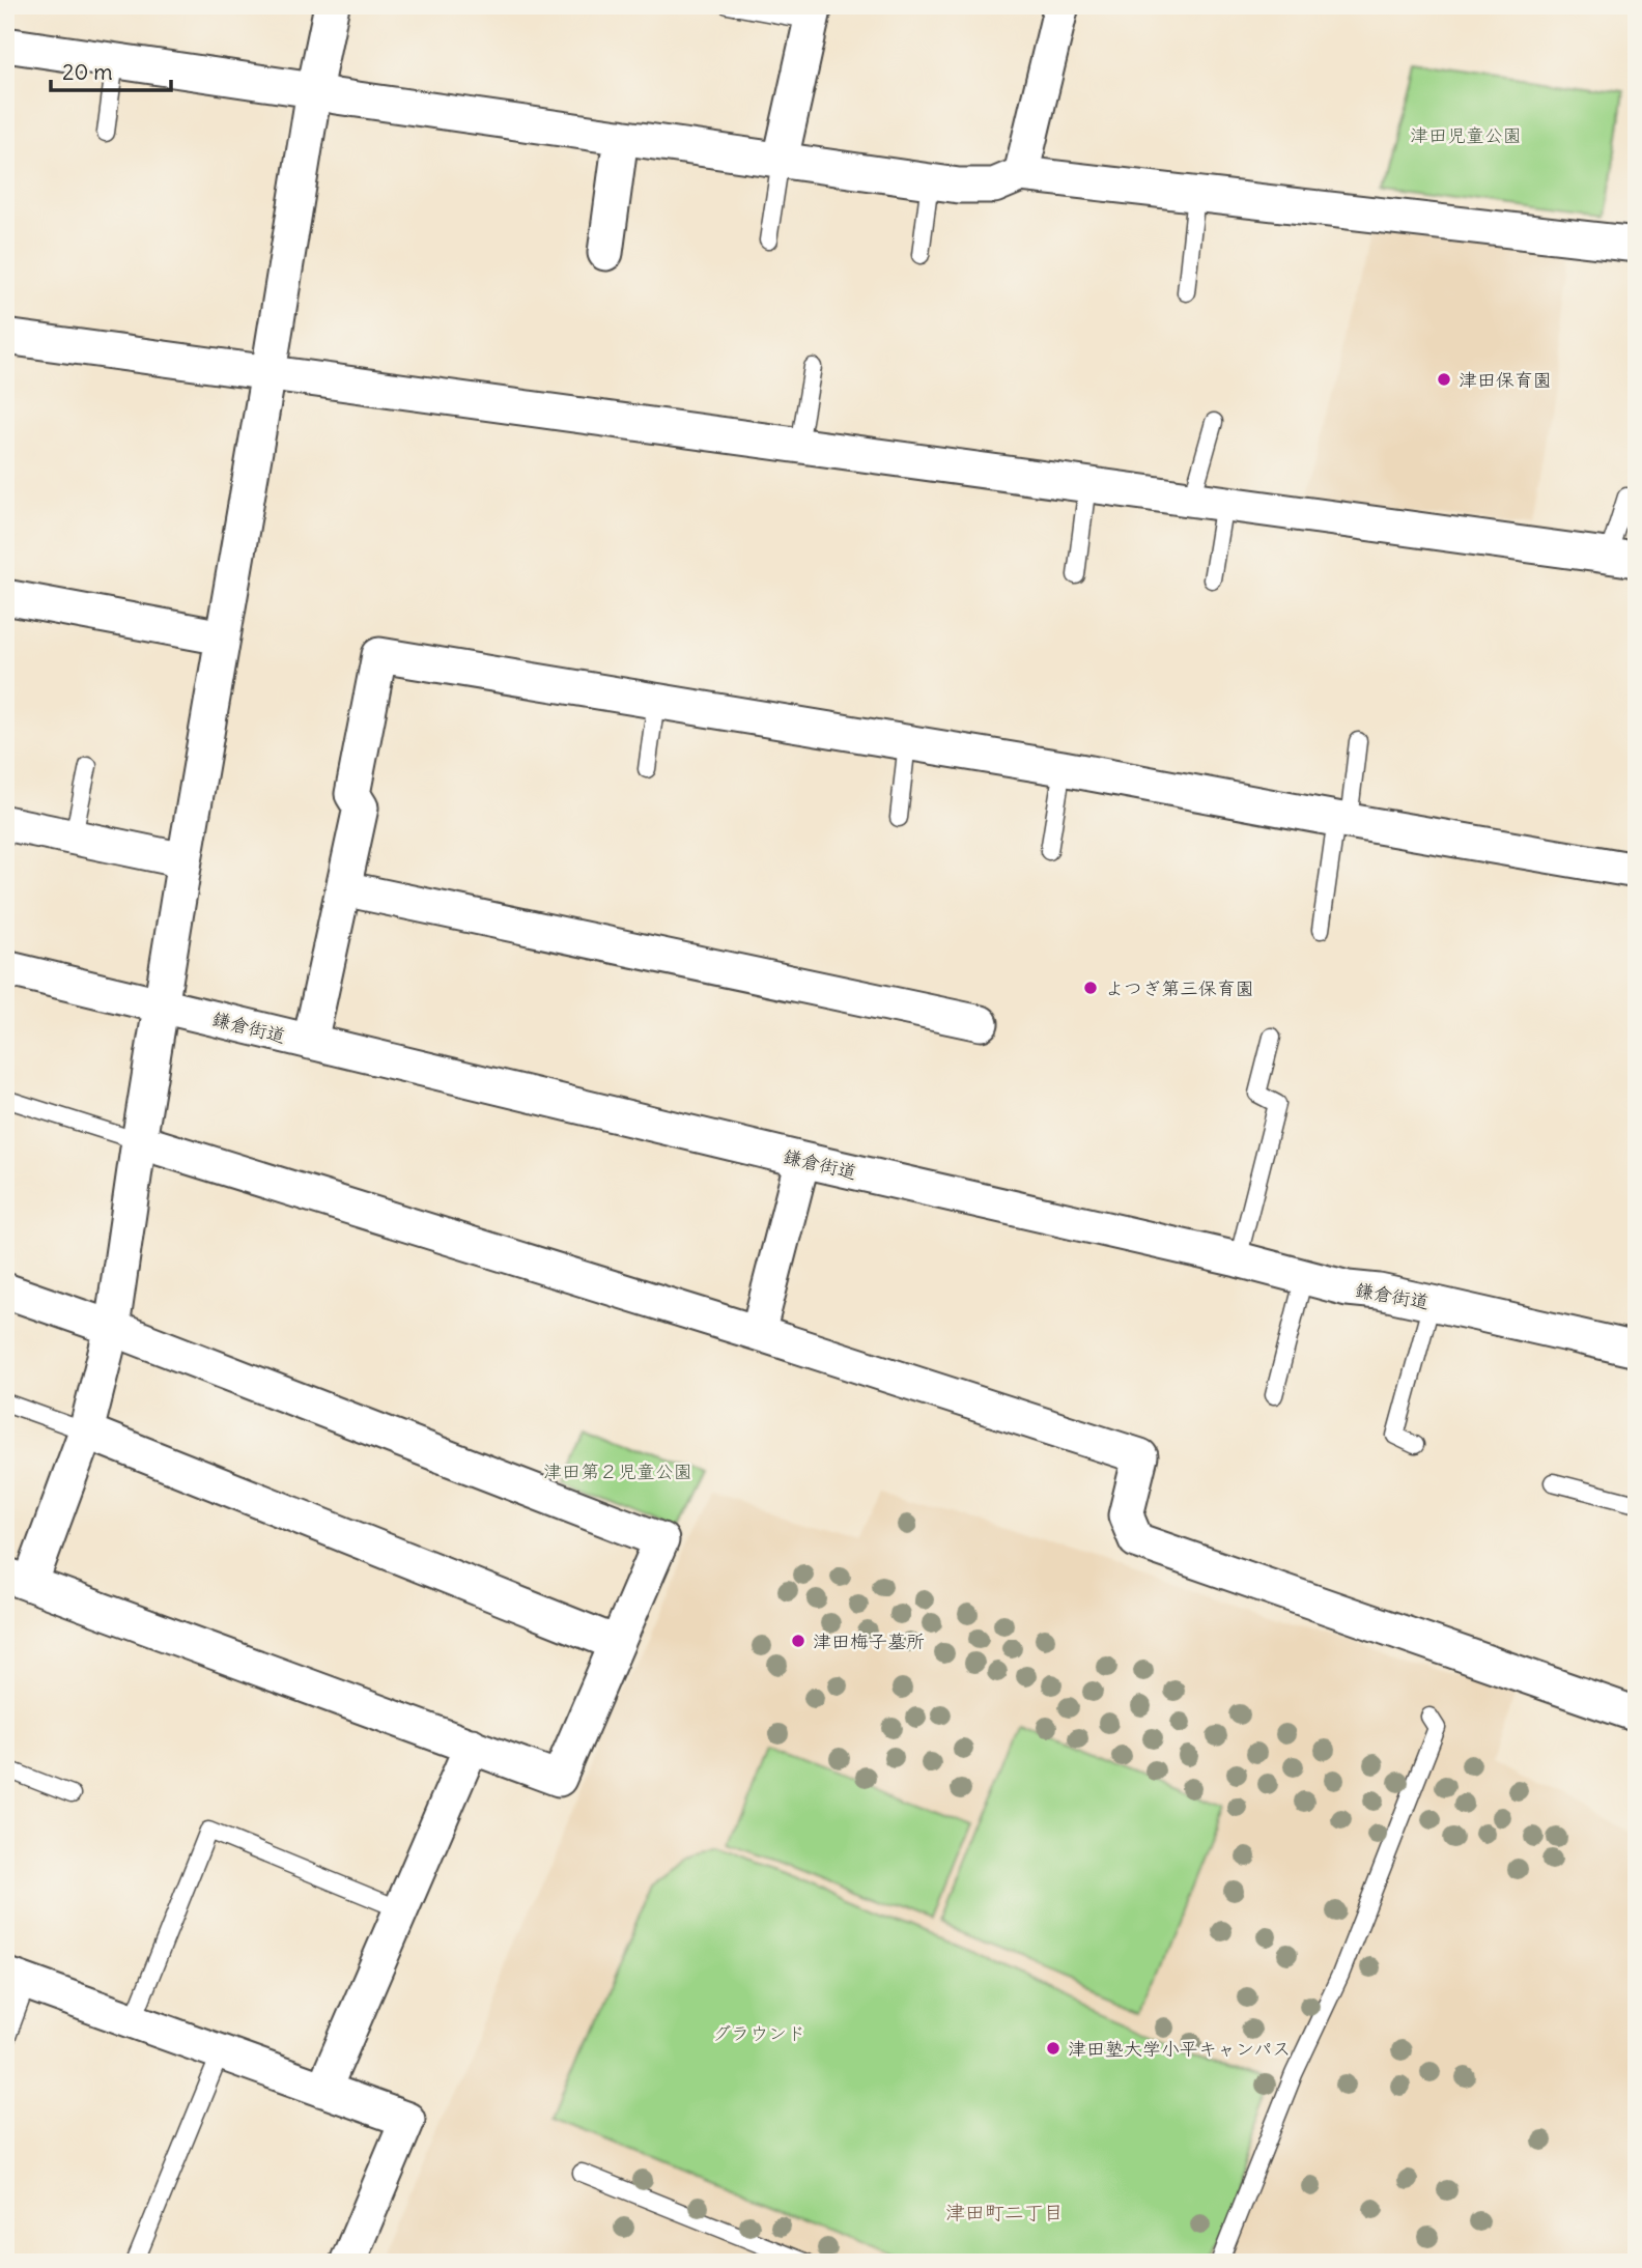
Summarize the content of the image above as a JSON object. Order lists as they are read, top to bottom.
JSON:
{
  "streets": {
    "street": ["鎌倉街道"]
  },
  "districts": ["津田町二丁目"],
  "parks": ["津田児童公園", "津田第２児童公園", "グラウンド"],
  "places": [
    "津田保育園",
    "よつぎ第三保育園",
    "津田梅子墓所",
    "津田塾大学小平キャンパス"
  ],
  "scale_bar": "20 m"
}
